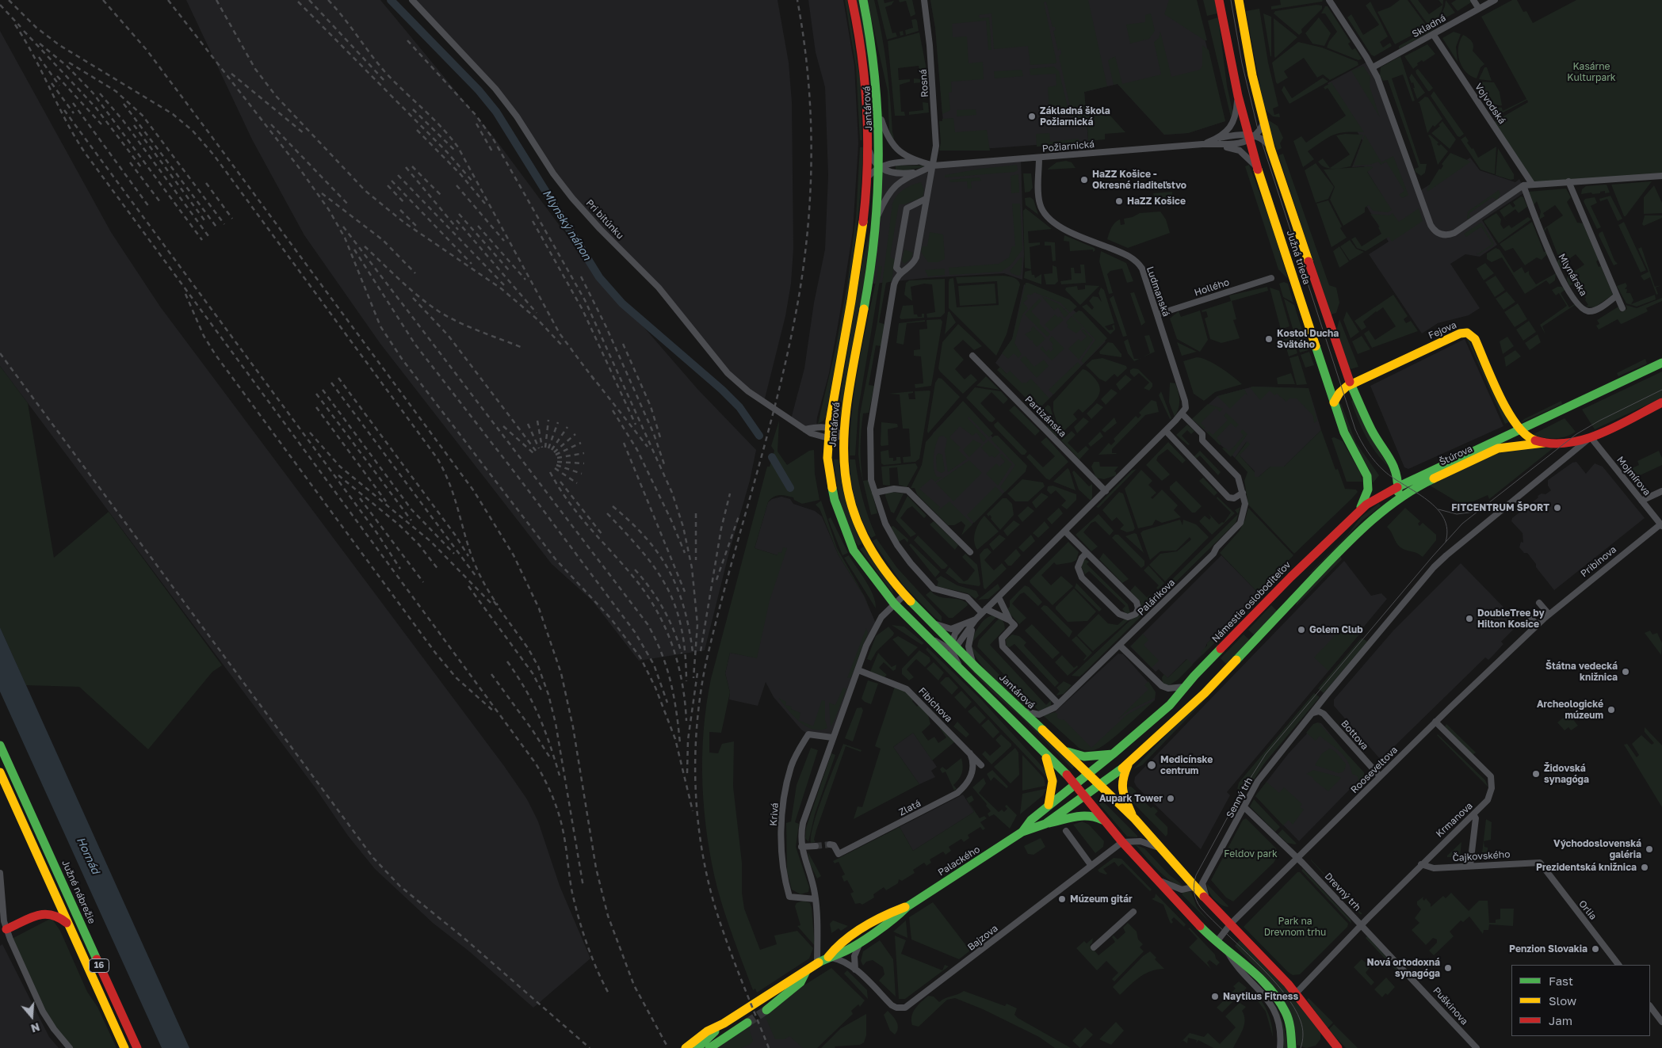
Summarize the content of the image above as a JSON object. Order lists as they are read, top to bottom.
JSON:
{
  "streets": {
    "main road": [
      "Jantárová",
      "Južná trieda",
      "Fejova",
      "Štúrova",
      "Námestie osloboditeľov",
      "Palackého",
      "Južné nábrežie",
      "16"
    ],
    "street": [
      "Skladná",
      "Rosná",
      "Vojvodská",
      "Požiarnická",
      "Pri bitúnku",
      "Mlynárska",
      "Hollého",
      "Ludmanská",
      "Partizánska",
      "Mojmírova",
      "Pribinova",
      "Palárikova",
      "Fibichova",
      "Bottova",
      "Rooseveltova",
      "Senný trh",
      "Zlatá",
      "Krivá",
      "Krmanova",
      "Čajkovského",
      "Drevný trh",
      "Orlia",
      "Bajzova",
      "Puškinova"
    ]
  },
  "crossings": [
    ["Skladná", "Vojvodská"],
    ["Rosná", "Požiarnická"],
    ["Jantárová", "Požiarnická"],
    ["Jantárová", "Pri bitúnku"],
    ["Jantárová", "Palárikova"],
    ["Jantárová", "Palackého"],
    ["Požiarnická", "Južná trieda"],
    ["Požiarnická", "Ludmanská"],
    ["Južná trieda", "Fejova"],
    ["Južná trieda", "Štúrova"],
    ["Južná trieda", "Námestie osloboditeľov"],
    ["Hollého", "Ludmanská"],
    ["Ludmanská", "Palárikova"],
    ["Fejova", "Štúrova"],
    ["Štúrova", "Mojmírova"],
    ["Štúrova", "Námestie osloboditeľov"],
    ["Štúrova", "Bottova"],
    ["Štúrova", "Senný trh"],
    ["Mojmírova", "Pribinova"],
    ["Pribinova", "Rooseveltova"],
    ["Fibichova", "Zlatá"],
    ["Bottova", "Rooseveltova"],
    ["Bottova", "Senný trh"],
    ["Rooseveltova", "Krmanova"],
    ["Rooseveltova", "Drevný trh"],
    ["Senný trh", "Drevný trh"],
    ["Krmanova", "Čajkovského"],
    ["Krmanova", "Drevný trh"],
    ["Krmanova", "Puškinova"],
    ["Čajkovského", "Orlia"],
    ["Palackého", "Bajzova"],
    ["Drevný trh", "Puškinova"]
  ],
  "water": ["Mlynský náhon", "Hornád"],
  "parks": ["Kasárne Kulturpark", "Feldov park", "Park na Drevnom trhu"],
  "places": [
    "Základná škola Požiarnická",
    "HaZZ Košice - Okresné riaditeľstvo",
    "HaZZ Košice",
    "Kostol Ducha Svätého",
    "FITCENTRUM ŠPORT",
    "DoubleTree by Hilton Kosice",
    "Golem Club",
    "Štátna vedecká knižnica",
    "Archeologické múzeum",
    "Medicínske centrum",
    "Židovská synagóga",
    "Aupark Tower",
    "Východoslovenská galéria",
    "Prezidentská knižnica",
    "Múzeum gitár",
    "Penzion Slovakia",
    "Nová ortodoxná synagóga",
    "Naytilus Fitness"
  ],
  "legend": ["Fast", "Slow", "Jam"],
  "north": "bottom"
}
